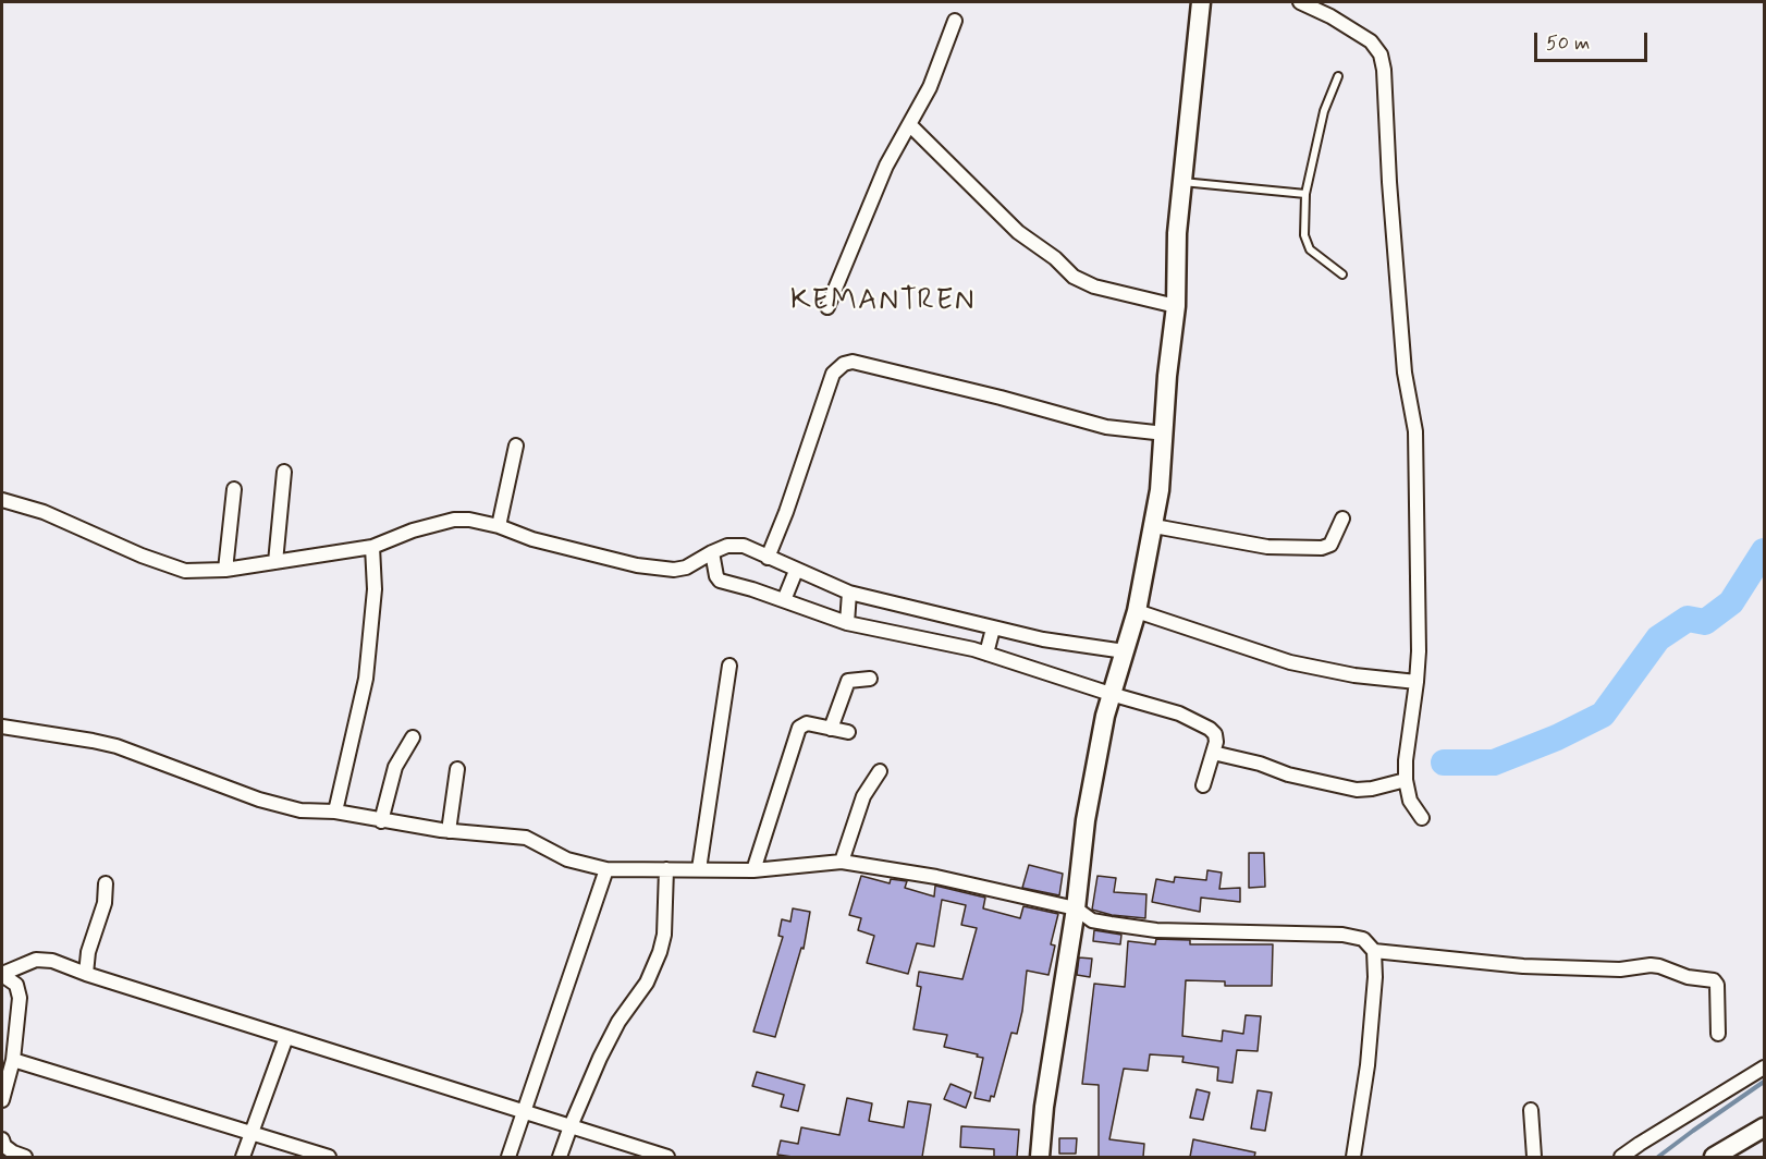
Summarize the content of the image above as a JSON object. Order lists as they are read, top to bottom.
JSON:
{
  "districts": ["KEMANTREN"],
  "scale_bar": "50 m"
}
